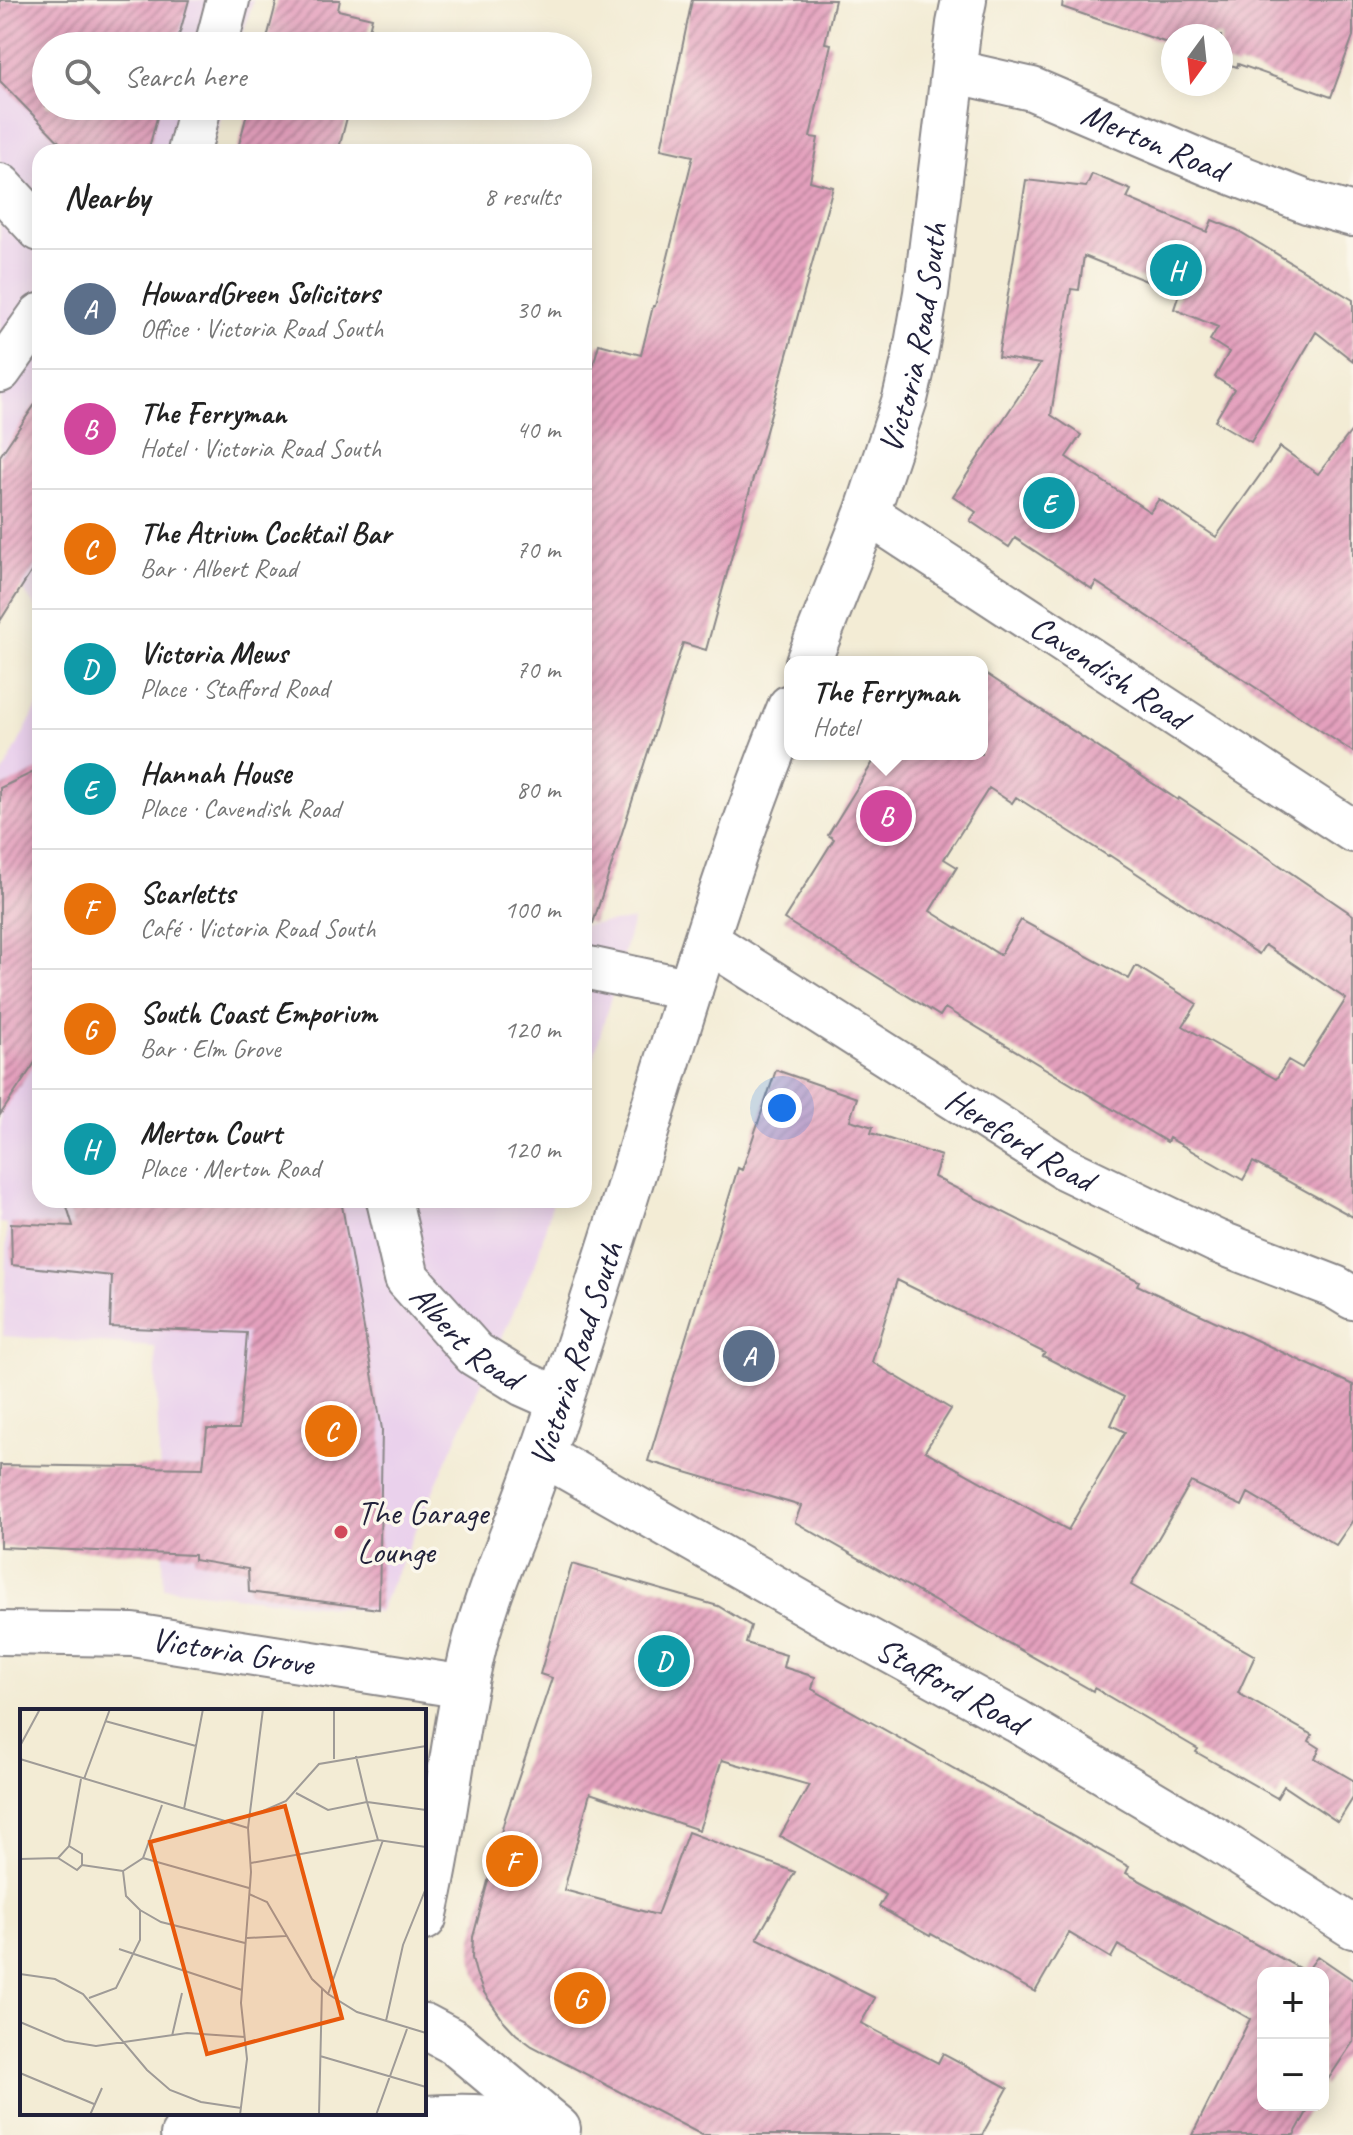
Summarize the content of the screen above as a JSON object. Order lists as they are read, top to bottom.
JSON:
{
  "streets": {
    "main road": ["Victoria Road South", "Albert Road"],
    "street": [
      "Merton Road",
      "Cavendish Road",
      "Hereford Road",
      "Victoria Grove",
      "Stafford Road"
    ]
  },
  "crossings": [
    ["Merton Road", "Victoria Road South"],
    ["Victoria Road South", "Cavendish Road"],
    ["Victoria Road South", "Hereford Road"],
    ["Victoria Road South", "Albert Road"],
    ["Victoria Road South", "Victoria Grove"],
    ["Victoria Road South", "Stafford Road"]
  ],
  "places": ["The Garage Lounge"],
  "north": "bottom",
  "page": {
    "search": "Search here",
    "heading": ["Nearby", "8 results"],
    "pins": [
      "H",
      "E",
      "B",
      "A",
      "C",
      "D",
      "F",
      "G"
    ],
    "list": [
      {
        "mark": "A",
        "name": "HowardGreen Solicitors",
        "note": "Office · Victoria Road South",
        "value": "30 m"
      },
      {
        "mark": "B",
        "name": "The Ferryman",
        "note": "Hotel · Victoria Road South",
        "value": "40 m"
      },
      {
        "mark": "C",
        "name": "The Atrium Cocktail Bar",
        "note": "Bar · Albert Road",
        "value": "70 m"
      },
      {
        "mark": "D",
        "name": "Victoria Mews",
        "note": "Place · Stafford Road",
        "value": "70 m"
      },
      {
        "mark": "E",
        "name": "Hannah House",
        "note": "Place · Cavendish Road",
        "value": "80 m"
      },
      {
        "mark": "F",
        "name": "Scarletts",
        "note": "Café · Victoria Road South",
        "value": "100 m"
      },
      {
        "mark": "G",
        "name": "South Coast Emporium",
        "note": "Bar · Elm Grove",
        "value": "120 m"
      },
      {
        "mark": "H",
        "name": "Merton Court",
        "note": "Place · Merton Road",
        "value": "120 m"
      }
    ],
    "popup": ["The Ferryman", "Hotel"],
    "map_buttons": ["+", "−"]
  }
}
